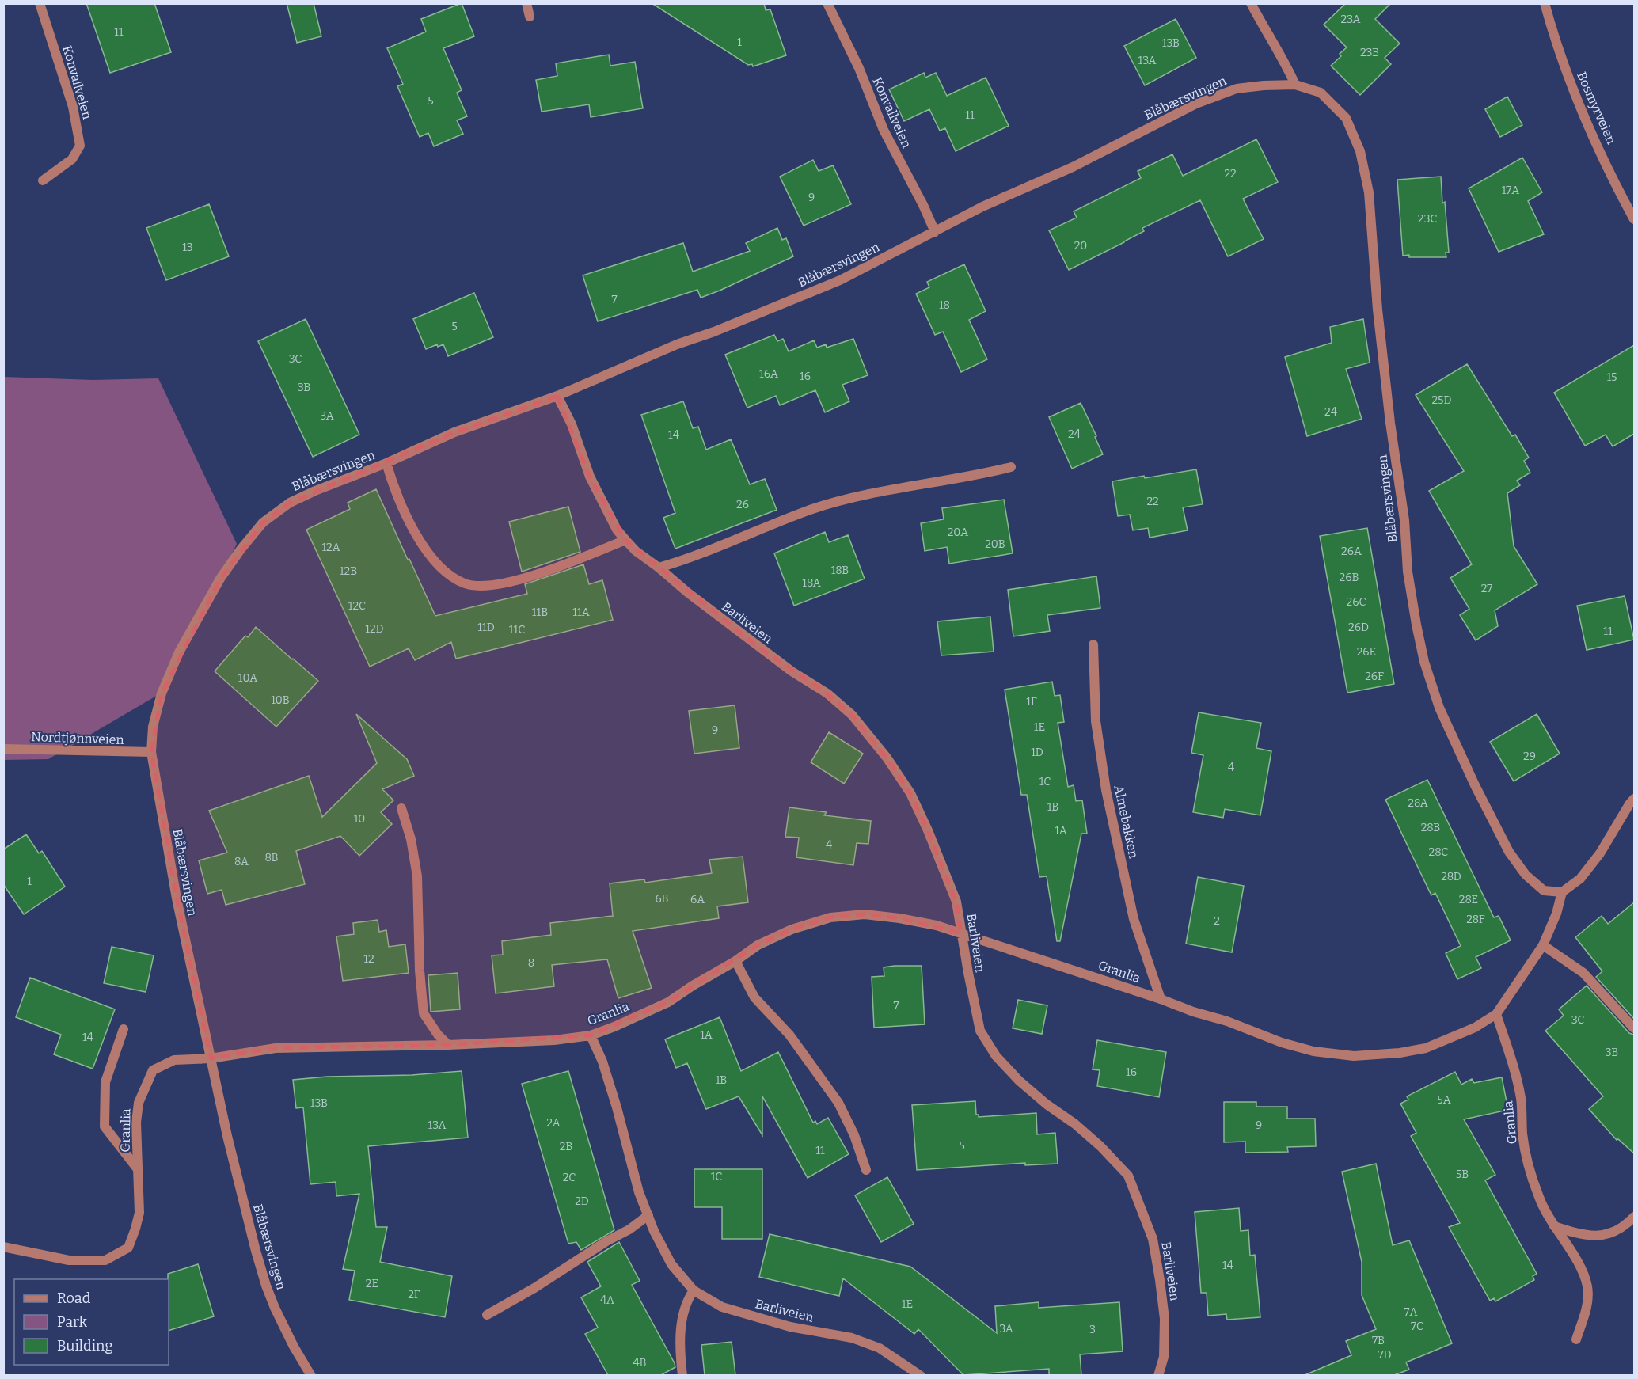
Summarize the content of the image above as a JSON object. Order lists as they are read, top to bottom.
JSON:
{
  "streets": {
    "street": [
      "Konvallveien",
      "Blåbærsvingen",
      "Bosmyrveien",
      "Barliveien",
      "Nordtjønnveien",
      "Almebakken",
      "Granlia"
    ]
  },
  "crossings": [
    ["Konvallveien", "Blåbærsvingen"],
    ["Blåbærsvingen", "Barliveien"],
    ["Blåbærsvingen", "Nordtjønnveien"],
    ["Blåbærsvingen", "Granlia"],
    ["Barliveien", "Granlia"],
    ["Almebakken", "Granlia"]
  ],
  "house_numbers": [
    "23A",
    "11",
    "1",
    "13B",
    "23B",
    "13A",
    "5",
    "11",
    "22",
    "17A",
    "9",
    "23C",
    "20",
    "13",
    "7",
    "18",
    "5",
    "3C",
    "16A",
    "16",
    "15",
    "3B",
    "25D",
    "24",
    "3A",
    "24",
    "14",
    "22",
    "26",
    "20A",
    "20B",
    "12A",
    "26A",
    "18B",
    "12B",
    "26B",
    "18A",
    "27",
    "26C",
    "12C",
    "11B",
    "11A",
    "11D",
    "26D",
    "12D",
    "11C",
    "11",
    "26E",
    "26F",
    "10A",
    "10B",
    "1F",
    "1E",
    "9",
    "1D",
    "29",
    "4",
    "1C",
    "28A",
    "1B",
    "10",
    "28B",
    "1A",
    "4",
    "28C",
    "8B",
    "8A",
    "28D",
    "1",
    "6B",
    "6A",
    "28E",
    "28F",
    "2",
    "12",
    "8",
    "7",
    "3C",
    "1A",
    "14",
    "3B",
    "16",
    "1B",
    "5A",
    "13B",
    "2A",
    "13A",
    "9",
    "5",
    "2B",
    "11",
    "5B",
    "1C",
    "2C",
    "2D",
    "14",
    "2E",
    "2F",
    "4A",
    "1E",
    "7A",
    "7C",
    "3A",
    "3",
    "7B",
    "7D",
    "4B"
  ],
  "legend": ["Road", "Park", "Building"]
}
